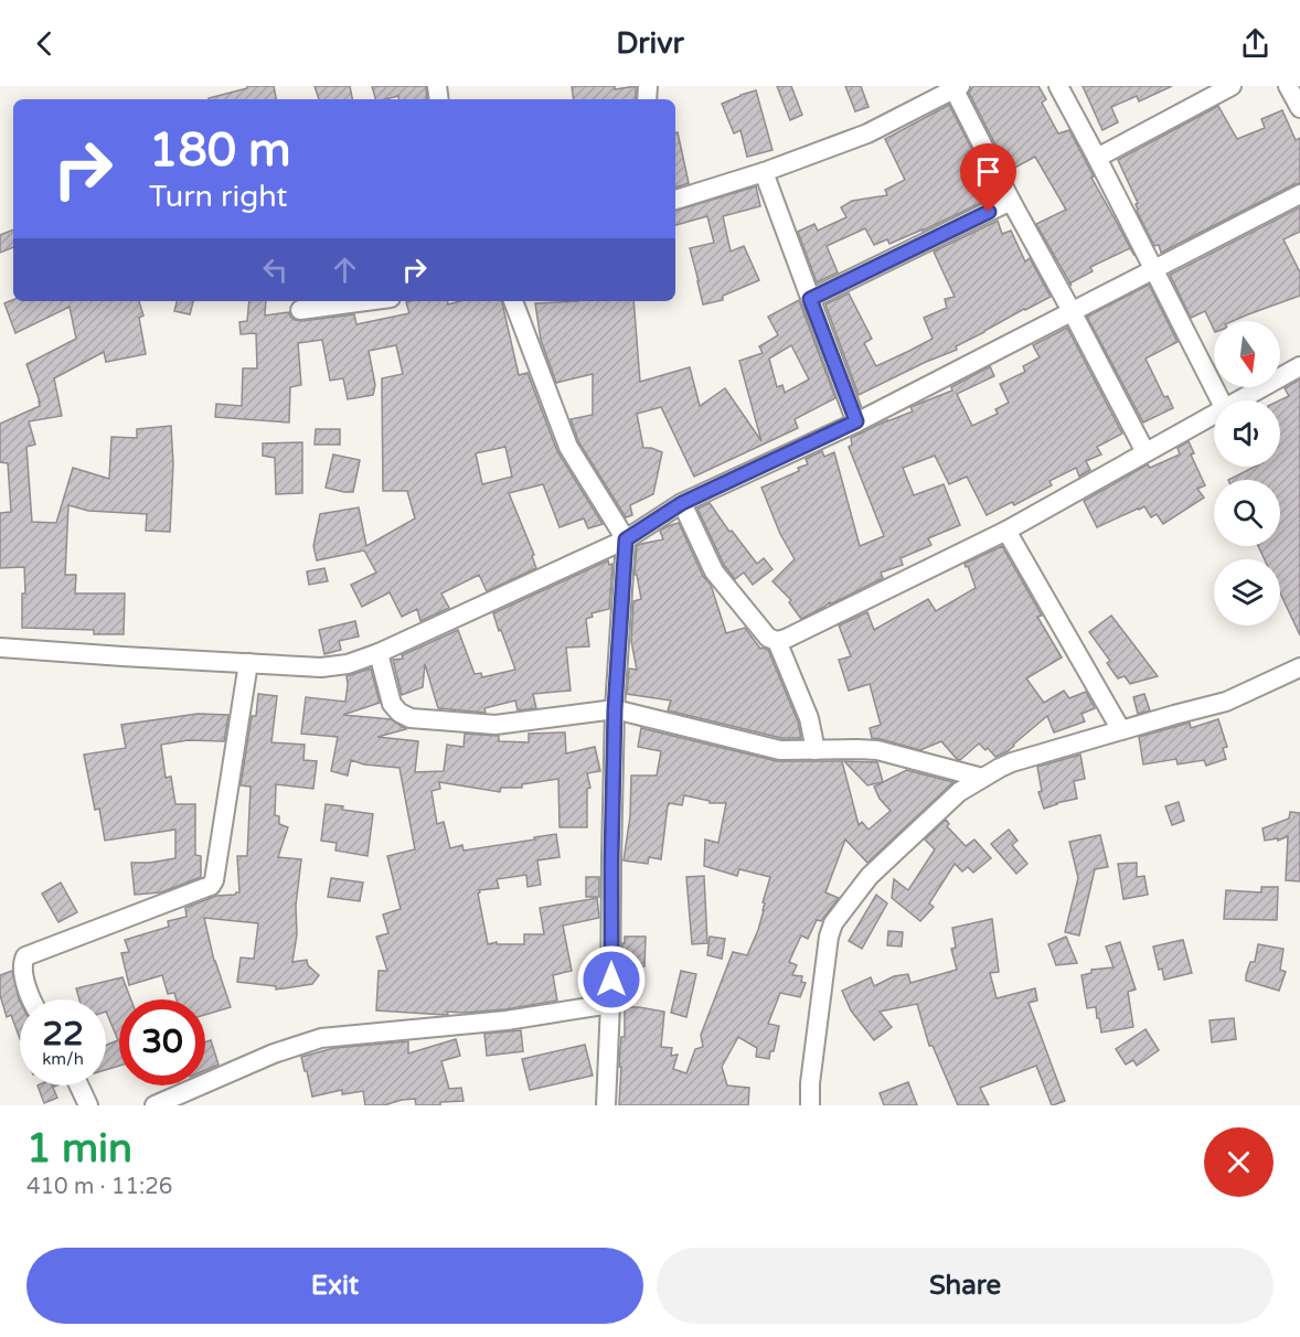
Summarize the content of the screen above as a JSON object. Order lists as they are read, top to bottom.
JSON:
{
  "north": "bottom",
  "page": {
    "header": "Drivr",
    "turn": ["180 m", "Turn right"],
    "speed": "22 km/h",
    "limit": "30",
    "heading": ["1 min", "410 m · 11:26"],
    "buttons": ["Exit", "Share"]
  }
}
